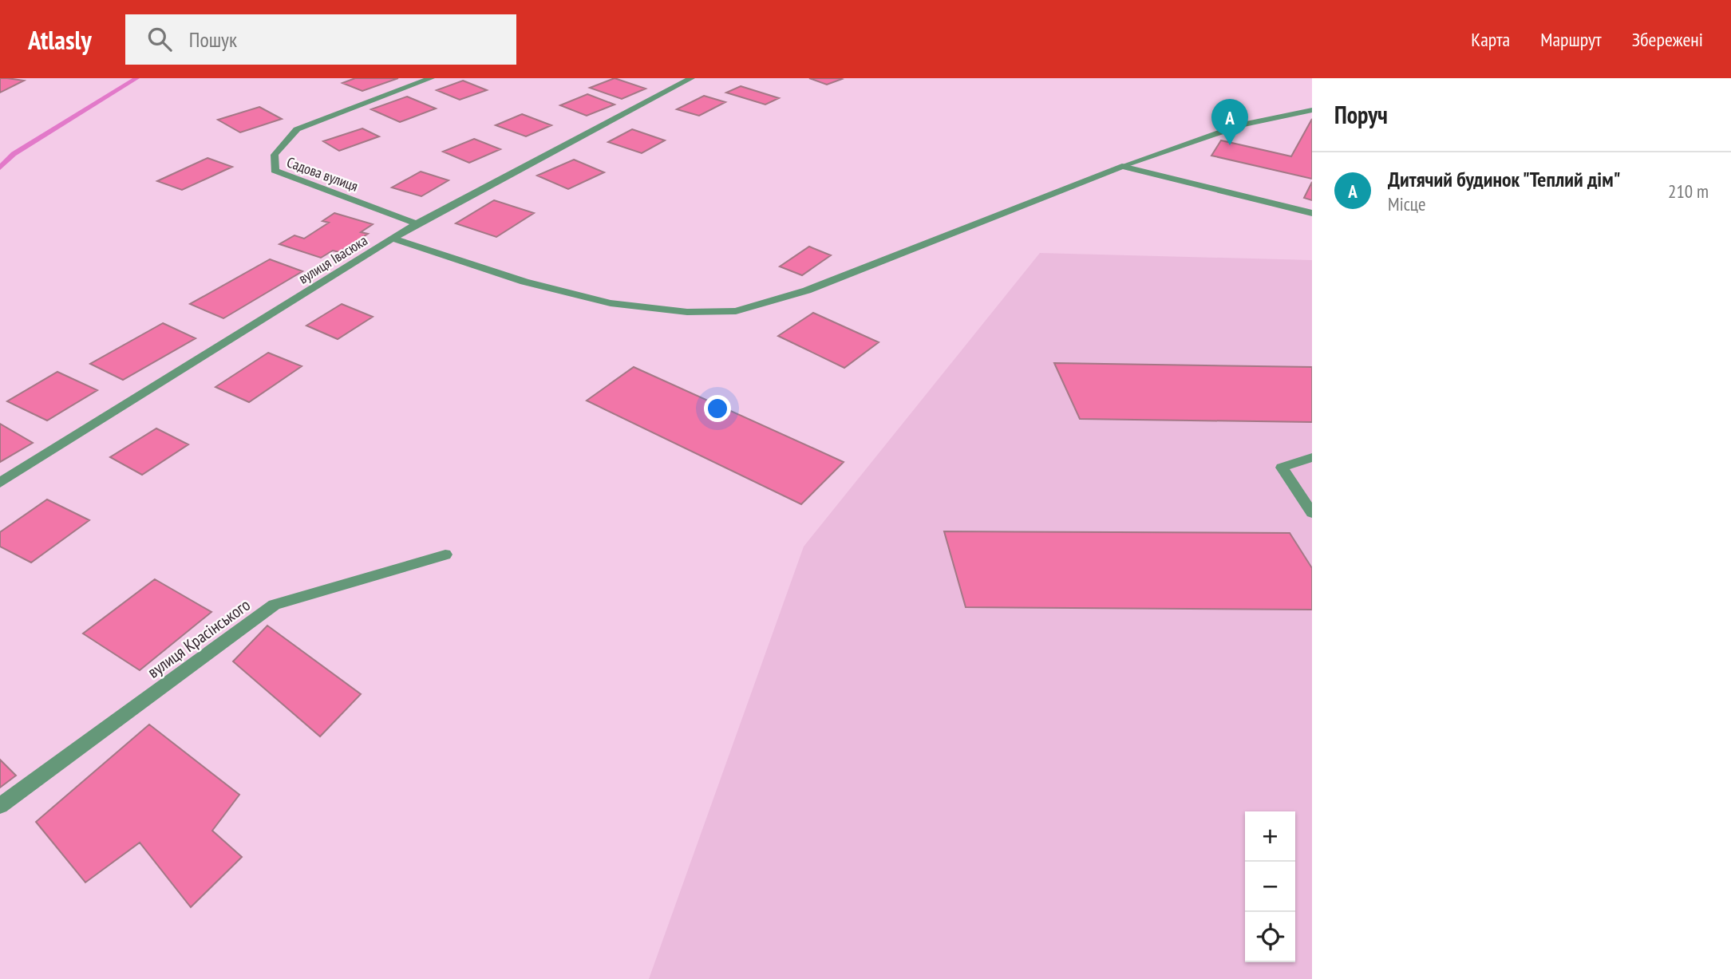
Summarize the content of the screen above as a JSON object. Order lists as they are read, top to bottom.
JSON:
{
  "streets": {
    "street": ["Садова вулиця", "вулиця Івасюка", "вулиця Красінського"]
  },
  "crossings": [
    ["Садова вулиця", "вулиця Івасюка"]
  ],
  "page": {
    "header": "Atlasly",
    "search": "Пошук",
    "nav": ["Карта", "Маршрут", "Збережені"],
    "heading": "Поруч",
    "pins": "A",
    "list": [
      {
        "mark": "A",
        "name": "Дитячий будинок \"Теплий дім\"",
        "note": "Місце",
        "value": "210 m"
      }
    ],
    "map_buttons": ["+", "−"]
  }
}
